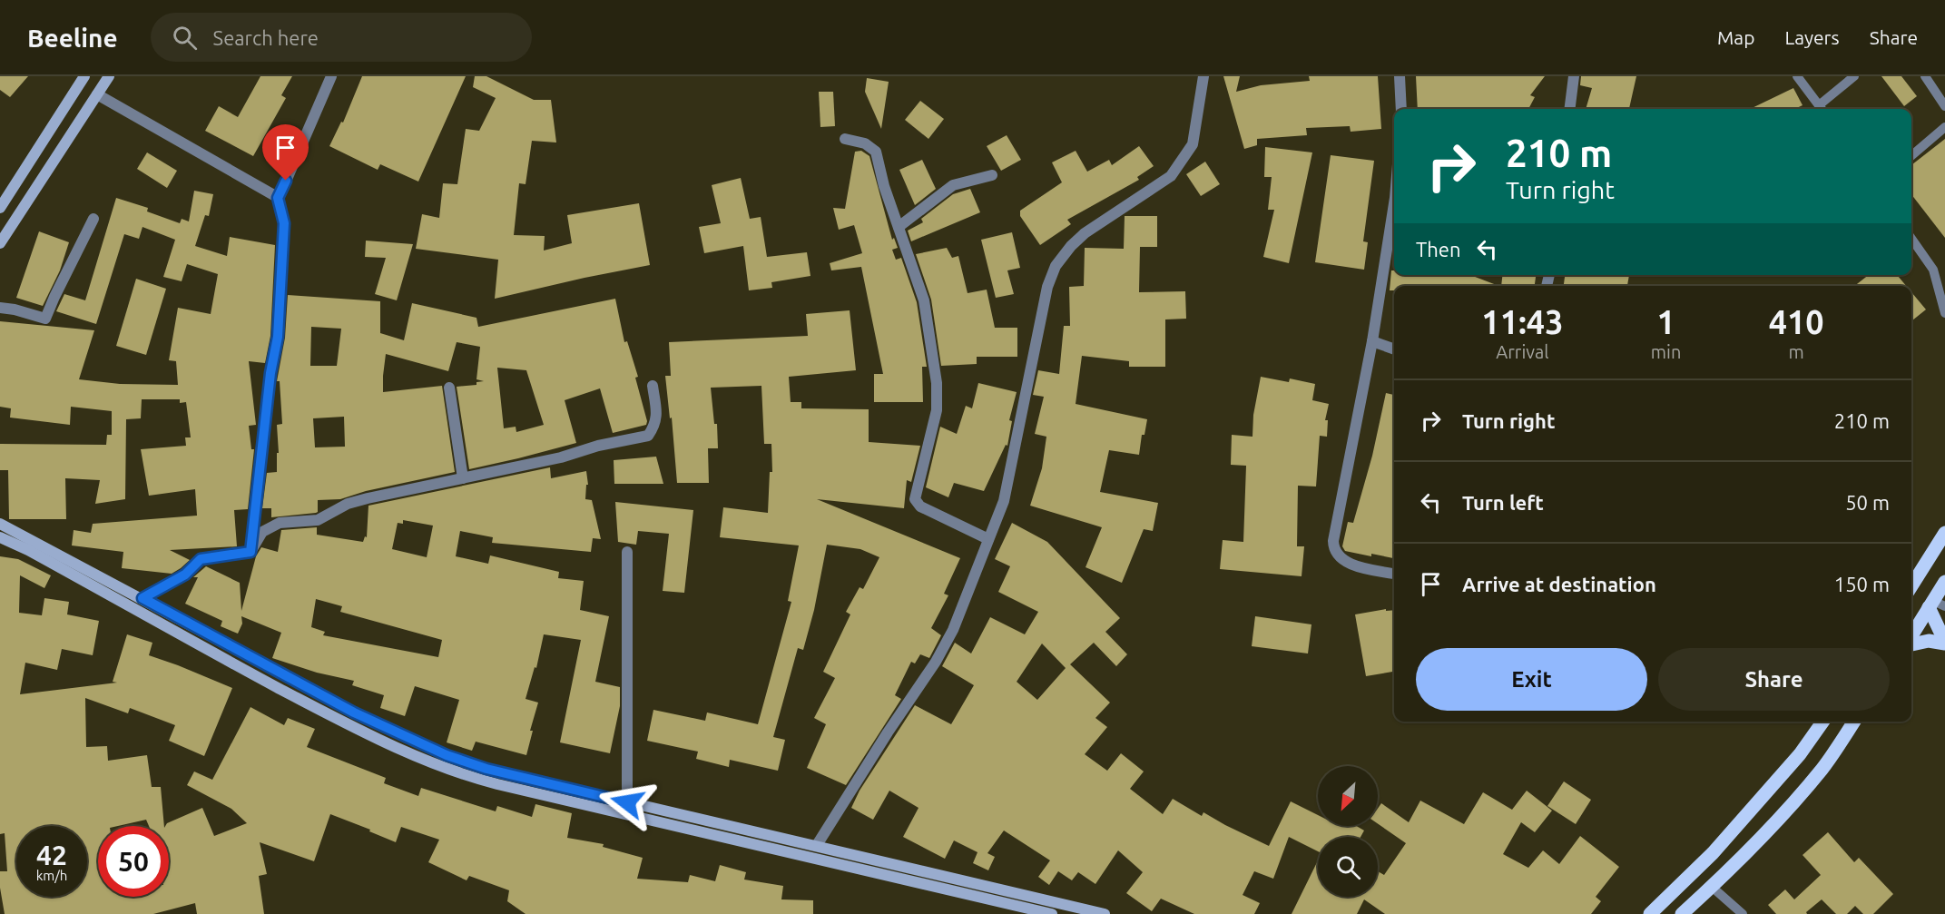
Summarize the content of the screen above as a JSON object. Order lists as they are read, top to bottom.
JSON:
{
  "north": "bottom left",
  "page": {
    "header": "Beeline",
    "search": "Search here",
    "nav": ["Map", "Layers", "Share"],
    "turn": ["210 m", "Turn right"],
    "then": "Then",
    "eta": [
      "11:43",
      "Arrival",
      "1",
      "min",
      "410",
      "m"
    ],
    "list": [
      {
        "name": "Turn right",
        "value": "210 m"
      },
      {
        "name": "Turn left",
        "value": "50 m"
      },
      {
        "name": "Arrive at destination",
        "value": "150 m"
      }
    ],
    "buttons": ["Exit", "Share"],
    "speed": "42 km/h",
    "limit": "50"
  }
}
